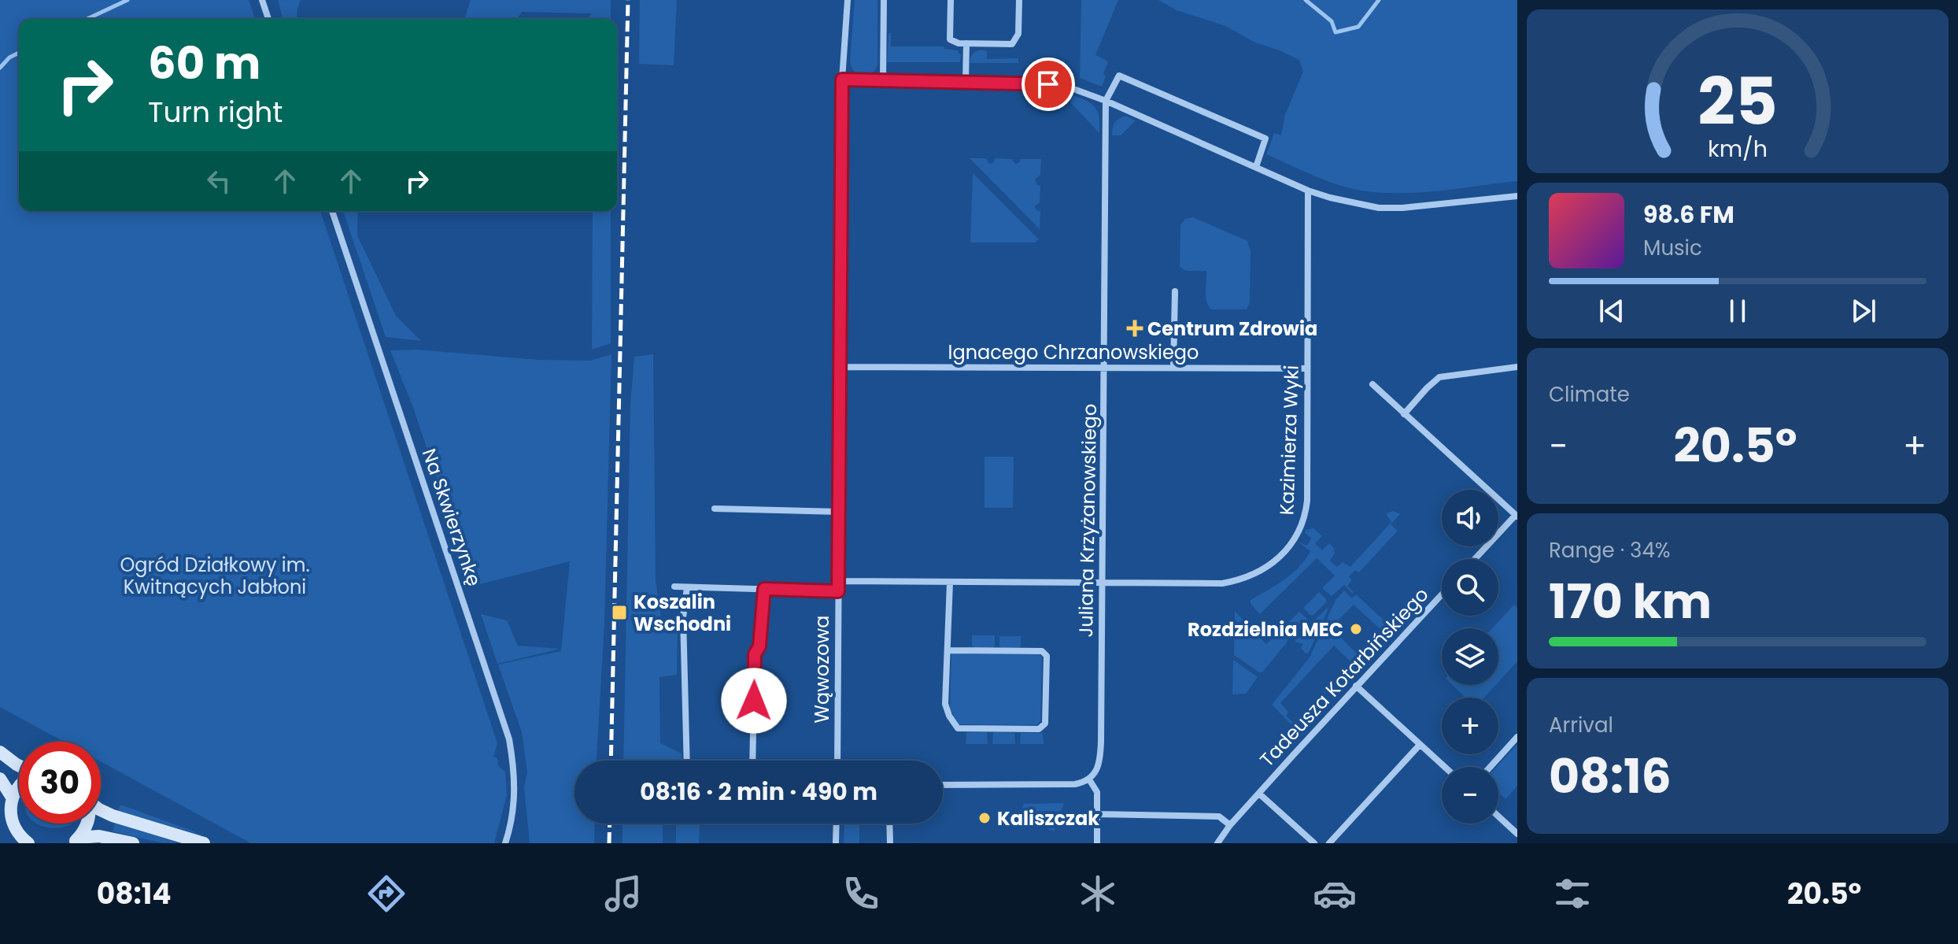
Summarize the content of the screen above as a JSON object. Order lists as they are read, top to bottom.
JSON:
{
  "streets": {
    "street": [
      "Ignacego Chrzanowskiego",
      "Kazimierza Wyki",
      "Na Skwierzynkę",
      "Juliana Krzyżanowskiego",
      "Wąwozowa",
      "Tadeusza Kotarbińskiego"
    ]
  },
  "crossings": [
    ["Ignacego Chrzanowskiego", "Kazimierza Wyki"],
    ["Ignacego Chrzanowskiego", "Juliana Krzyżanowskiego"],
    ["Ignacego Chrzanowskiego", "Wąwozowa"],
    ["Kazimierza Wyki", "Juliana Krzyżanowskiego"],
    ["Kazimierza Wyki", "Wąwozowa"]
  ],
  "parks": ["Ogród Działkowy im. Kwitnących Jabłoni"],
  "places": {
    "health": ["Centrum Zdrowia"],
    "transit": ["Koszalin Wschodni"],
    "other": ["Rozdzielnia MEC", "Kaliszczak"]
  },
  "page": {
    "turn": ["60 m", "Turn right"],
    "song": ["98.6 FM", "Music"],
    "tile": [
      "Climate",
      ["Range · 34%", "170 km"],
      ["Arrival", "08:16"]
    ],
    "heat": ["−", "20.5°", "+"],
    "map_buttons": ["+", "−"],
    "limit": "30",
    "trip": "08:16 · 2 min · 490 m",
    "tabs": ["08:14", "20.5°"],
    "gauge": ["25", "km/h"]
  }
}
